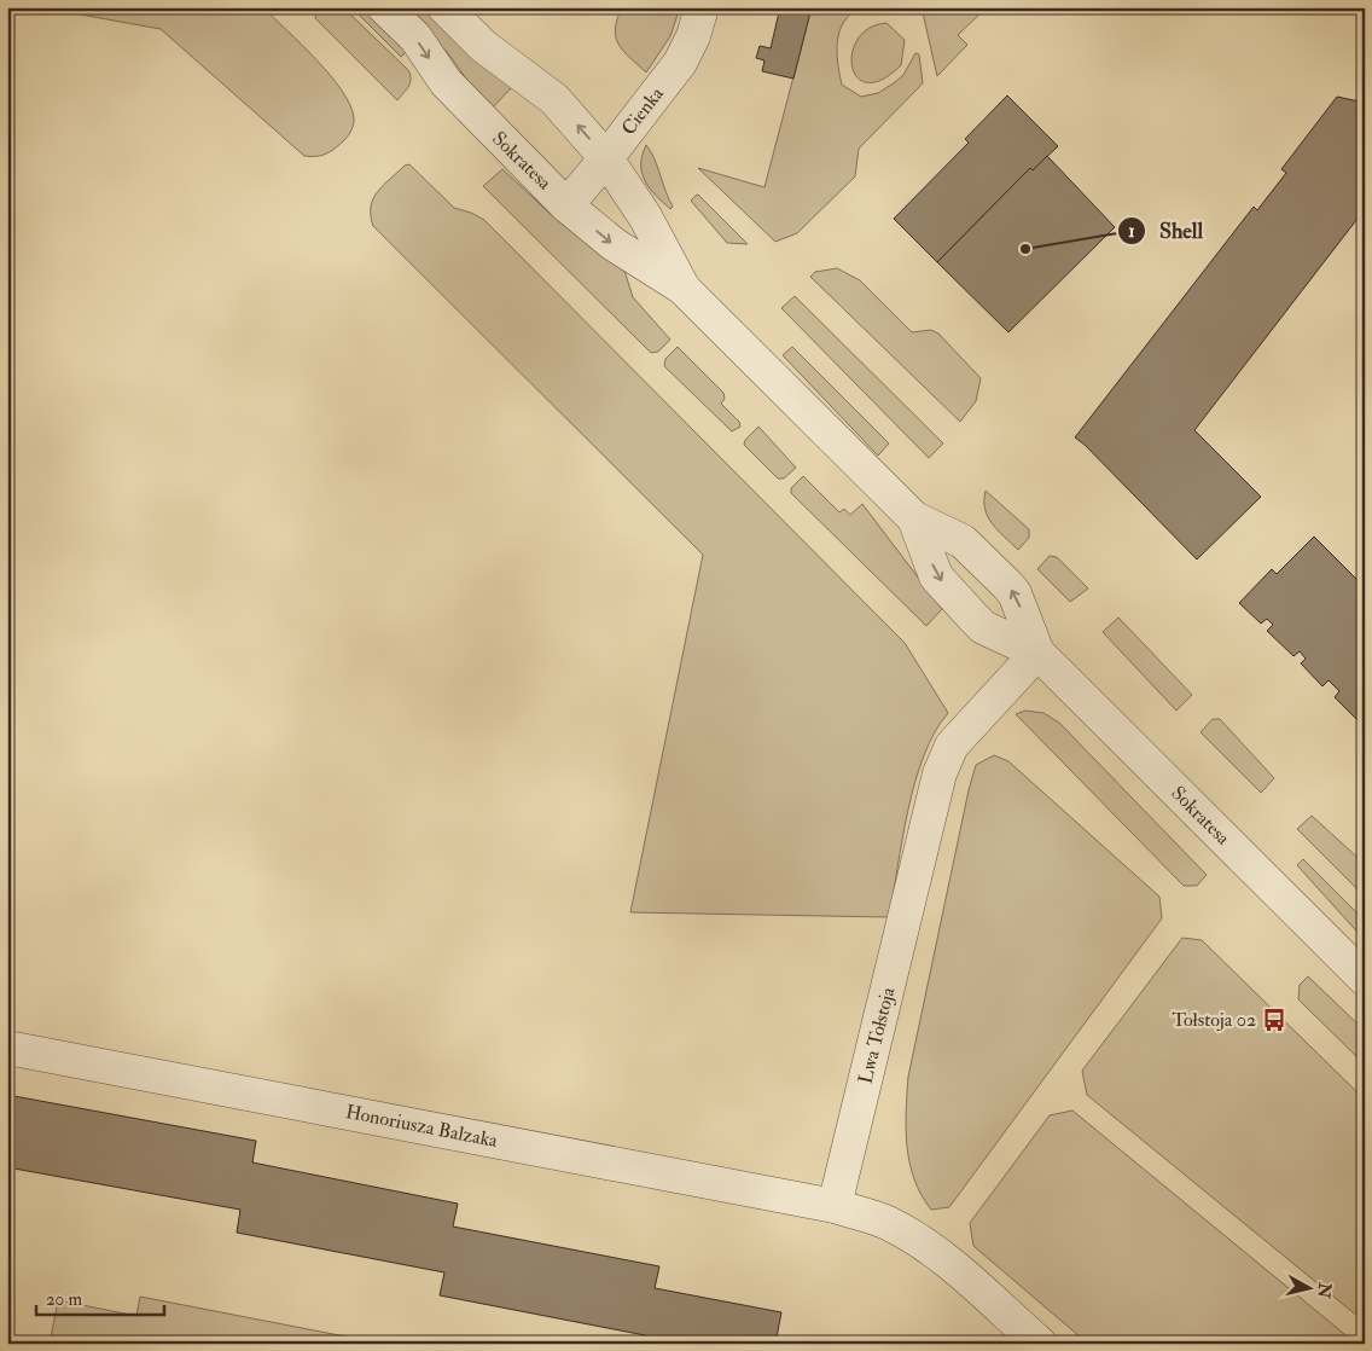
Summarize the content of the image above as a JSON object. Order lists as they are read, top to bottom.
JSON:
{
  "streets": {
    "street": [
      "Cienka",
      "Sokratesa",
      "Lwa Tołstoja",
      "Honoriusza Balzaka"
    ]
  },
  "crossings": [
    ["Cienka", "Sokratesa"],
    ["Sokratesa", "Lwa Tołstoja"],
    ["Lwa Tołstoja", "Honoriusza Balzaka"]
  ],
  "places": {
    "other": ["Shell"],
    "bus stop": ["Tołstoja 02"]
  },
  "scale_bar": "20 m",
  "north": "right"
}
